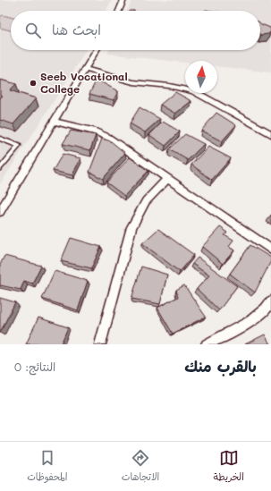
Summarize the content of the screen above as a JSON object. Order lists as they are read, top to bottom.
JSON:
{
  "places": ["Seeb Vocational College"],
  "north": "top",
  "page": {
    "search": "ابحث هنا",
    "heading": ["بالقرب منك", "النتائج: 0"],
    "nav": ["الخريطة", "الاتجاهات", "المحفوظات"]
  }
}
